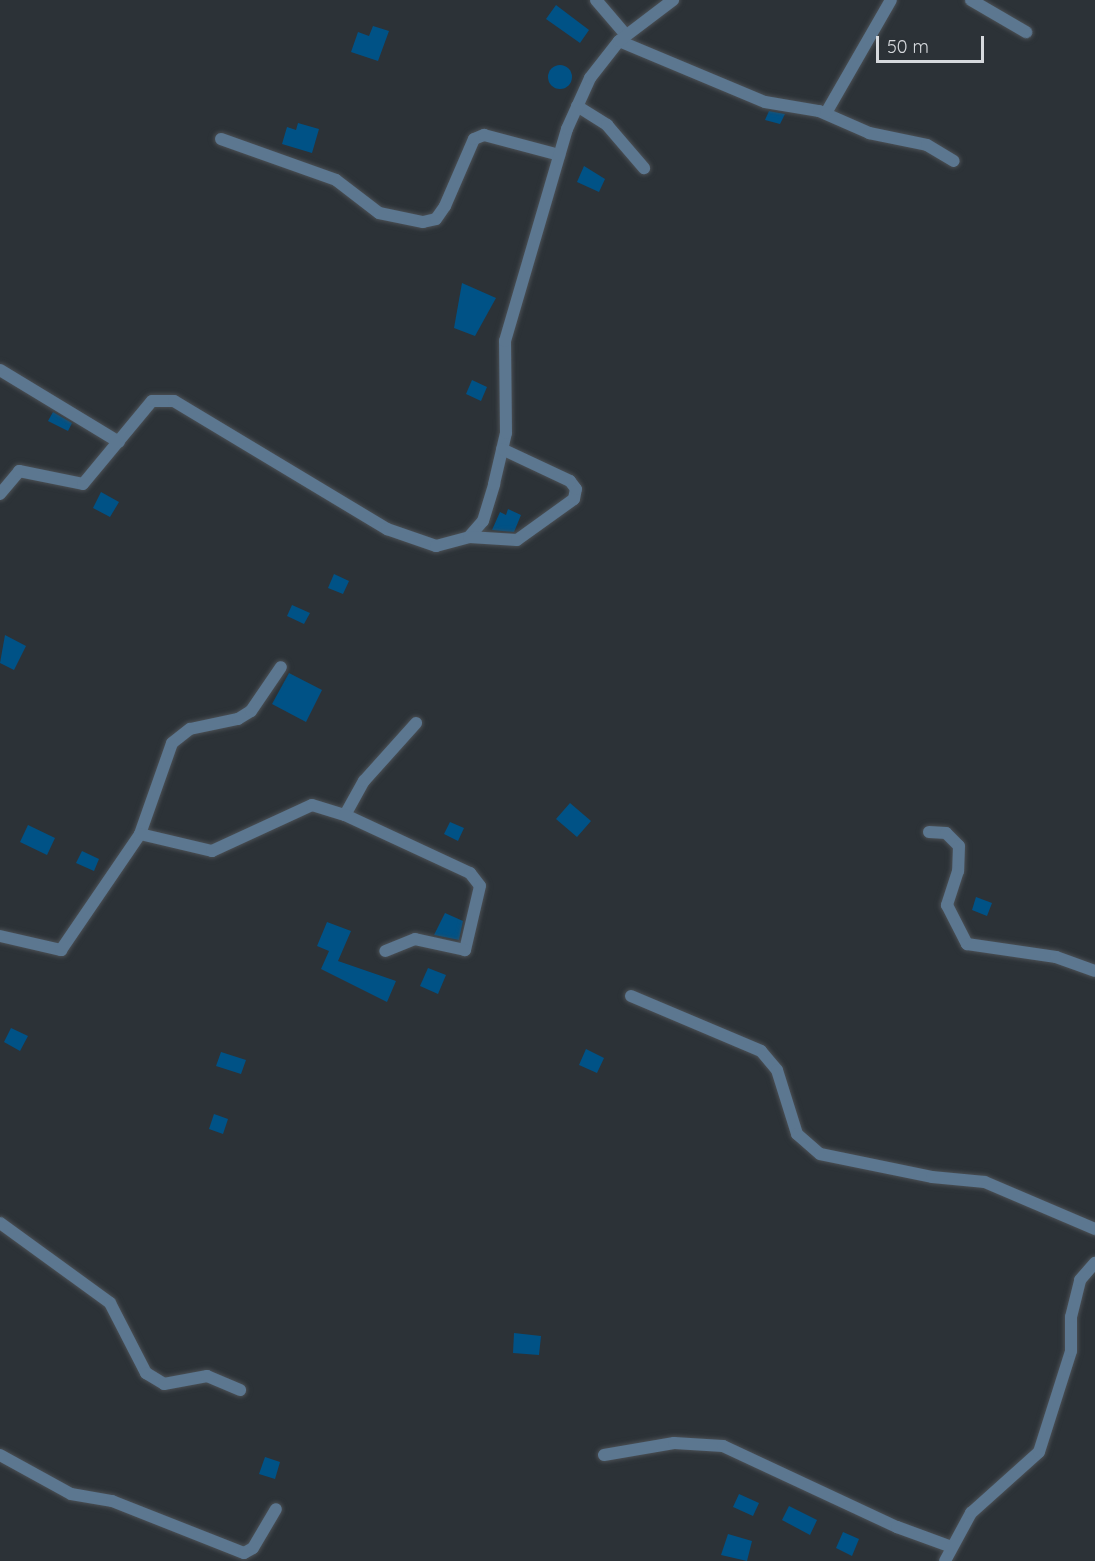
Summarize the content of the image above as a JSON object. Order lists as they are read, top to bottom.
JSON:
{
  "scale_bar": "50 m"
}
